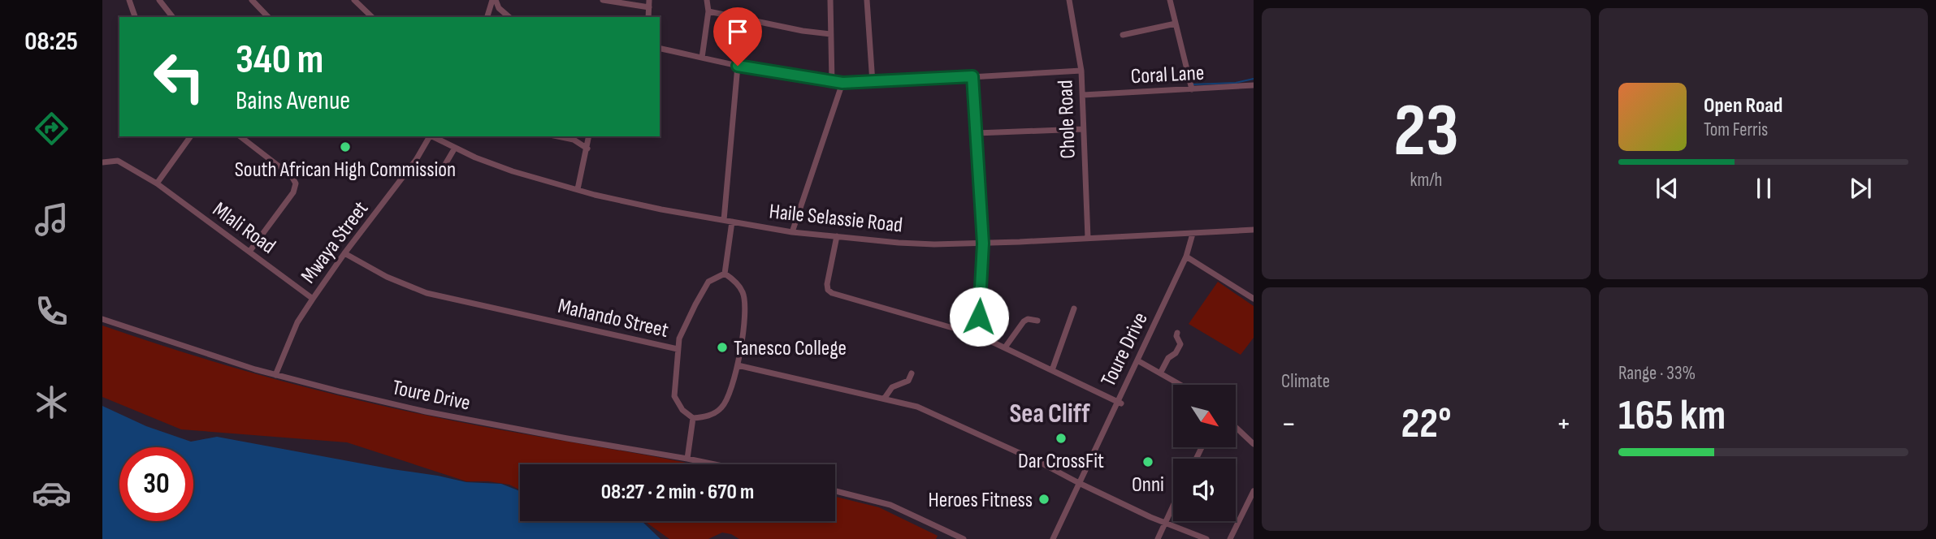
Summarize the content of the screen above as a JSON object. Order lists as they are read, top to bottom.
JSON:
{
  "streets": {
    "street": [
      "Coral Lane",
      "Chole Road",
      "Haile Selassie Road",
      "Mlali Road",
      "Mwaya Street",
      "Mahando Street",
      "Toure Drive"
    ]
  },
  "crossings": [
    ["Coral Lane", "Chole Road"],
    ["Chole Road", "Haile Selassie Road"],
    ["Haile Selassie Road", "Toure Drive"],
    ["Mlali Road", "Mwaya Street"],
    ["Mwaya Street", "Mahando Street"],
    ["Mwaya Street", "Toure Drive"]
  ],
  "districts": ["Sea Cliff"],
  "places": [
    "South African High Commission",
    "Tanesco College",
    "Dar CrossFit",
    "Onni",
    "Heroes Fitness"
  ],
  "north": "bottom right",
  "page": {
    "tabs": "08:25",
    "tile": [
      ["23", "km/h"],
      "Climate",
      ["Range · 33%", "165 km"]
    ],
    "turn": ["340 m", "Bains Avenue"],
    "song": ["Open Road", "Tom Ferris"],
    "heat": ["−", "22°", "+"],
    "limit": "30",
    "trip": "08:27 · 2 min · 670 m"
  }
}
